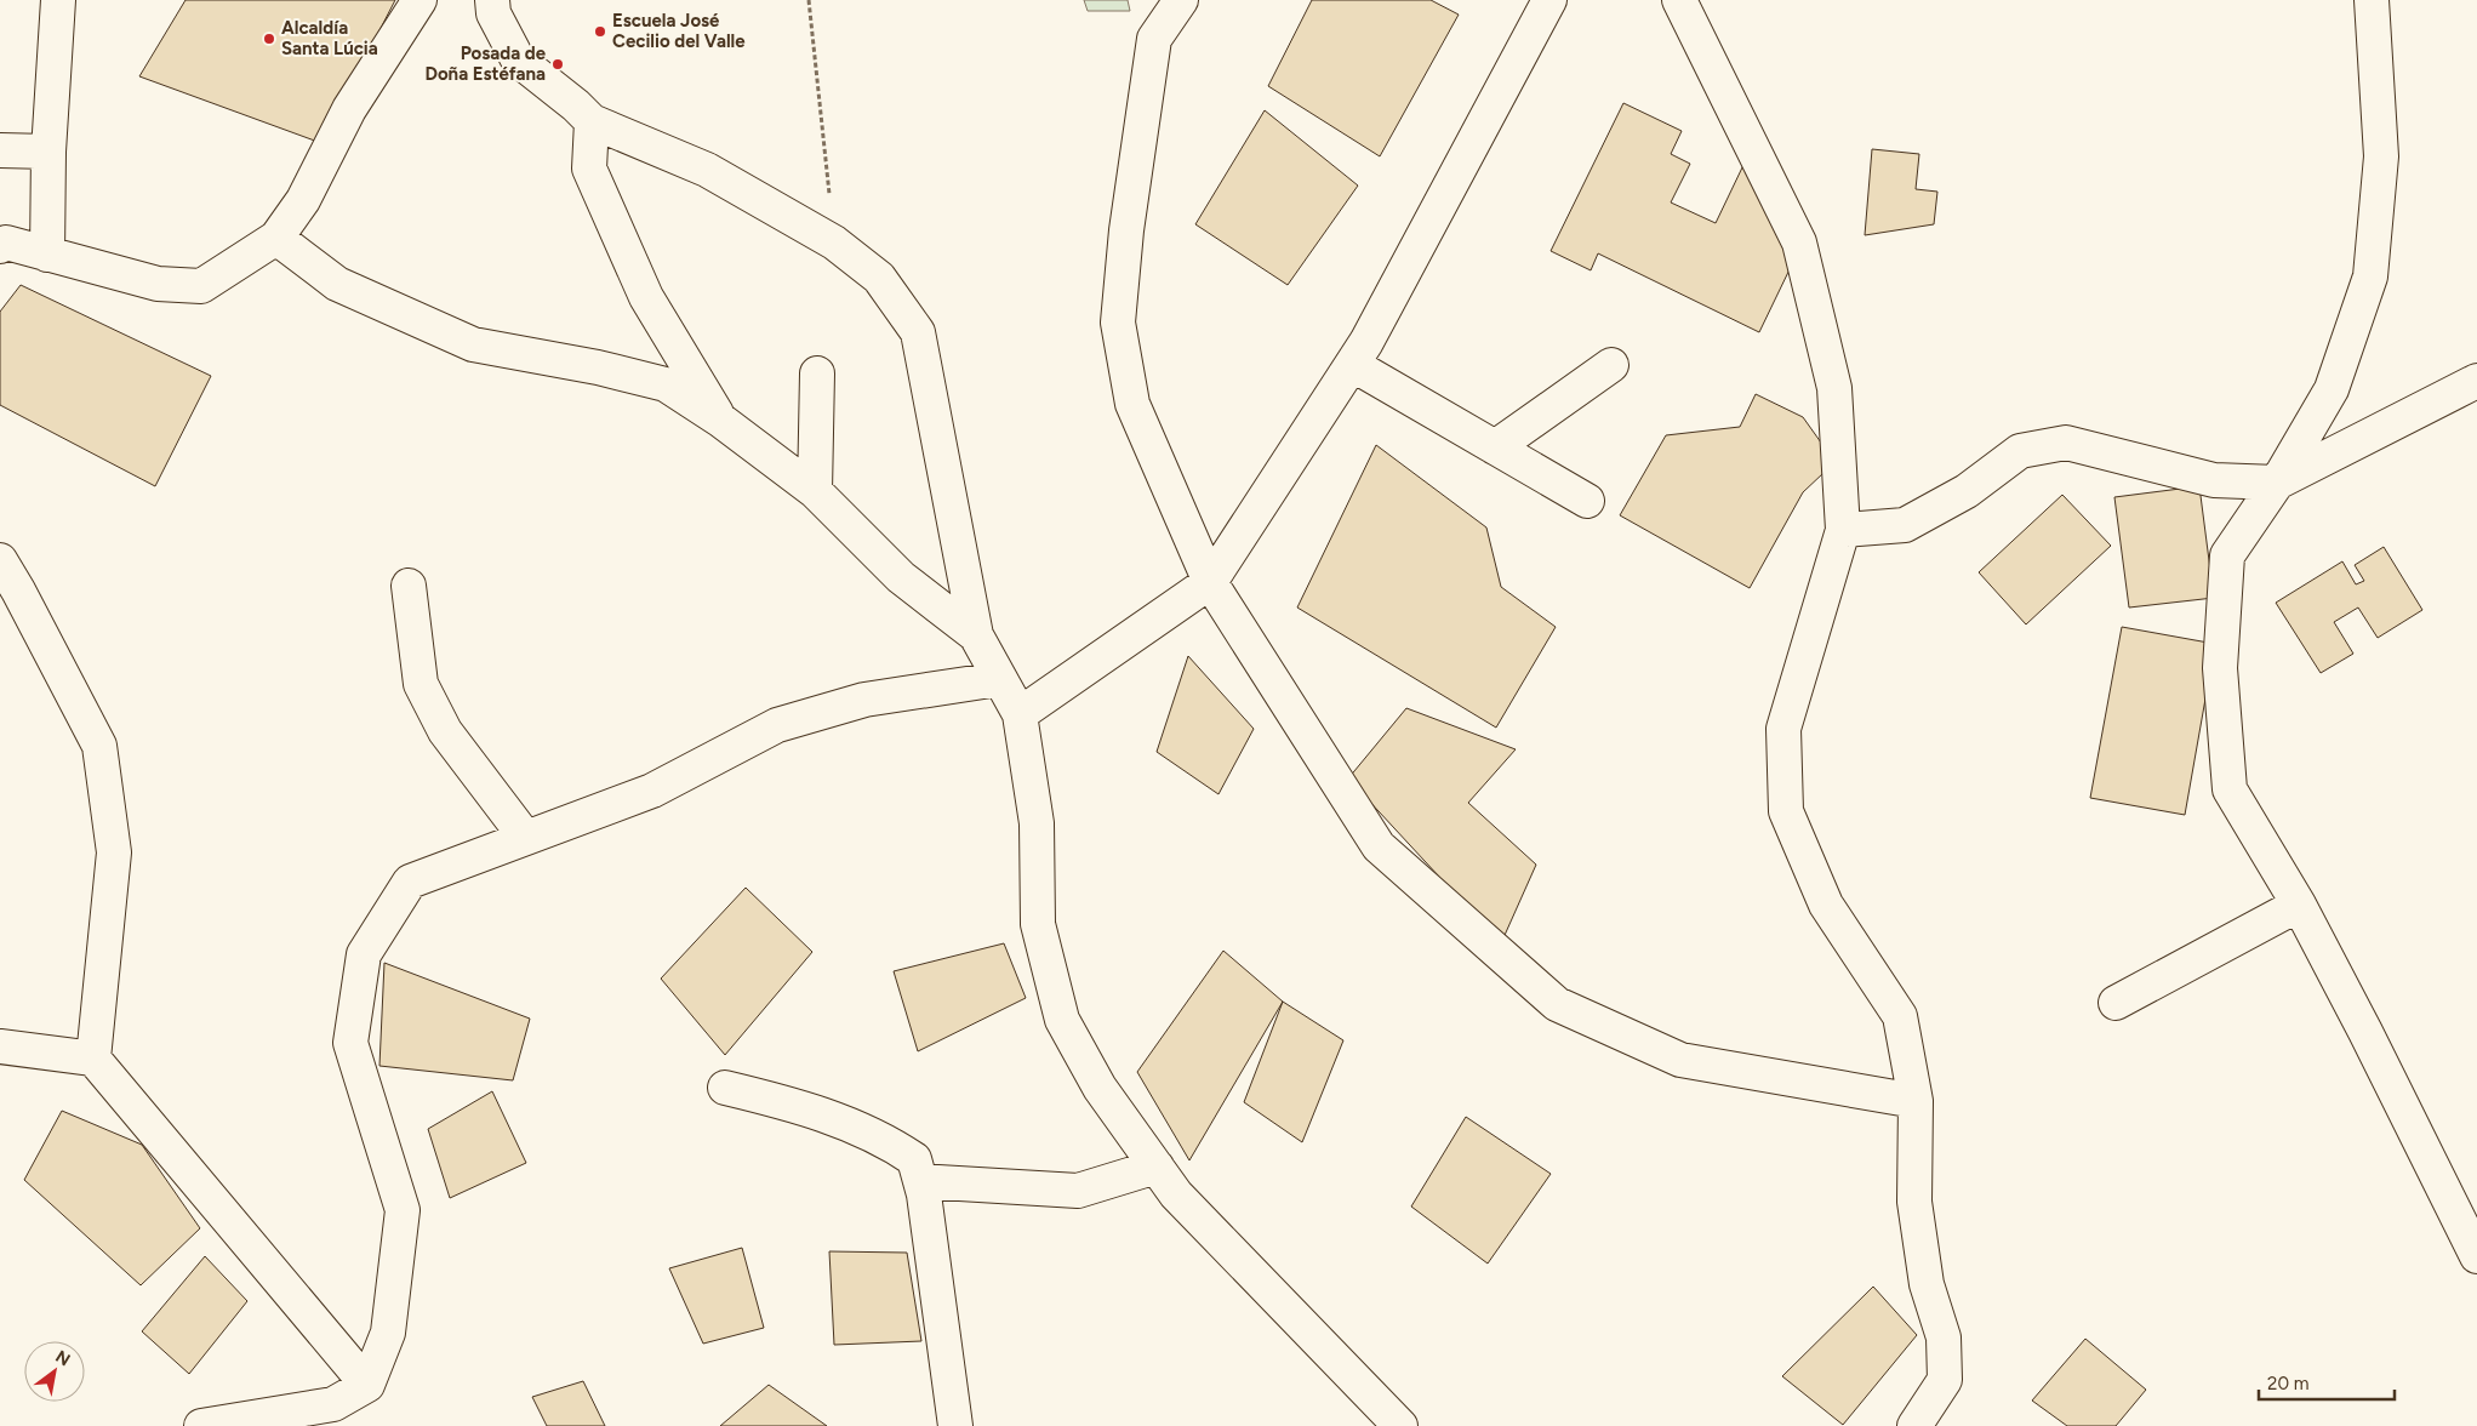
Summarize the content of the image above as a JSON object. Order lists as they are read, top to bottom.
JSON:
{
  "places": ["Escuela José Cecilio del Valle", "Alcaldía Santa Lúcia", "Posada de Doña Estéfana"],
  "scale_bar": "20 m",
  "north": "top right"
}
